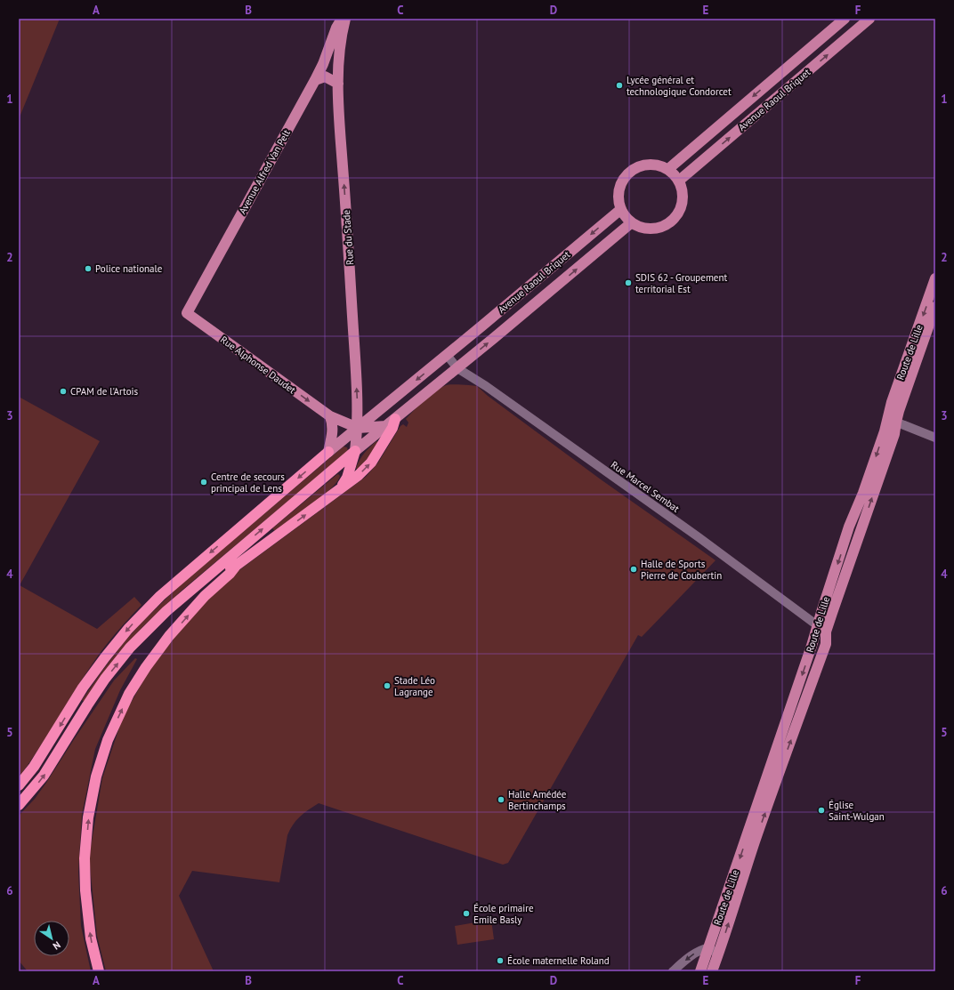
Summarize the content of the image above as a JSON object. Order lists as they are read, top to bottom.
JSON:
{
  "streets": {
    "main road": [
      "Avenue Raoul Briquet",
      "Avenue Alfred Van Pelt",
      "Rue du Stade",
      "Route de Lille",
      "Rue Alphonse Daudet"
    ],
    "street": ["Rue Marcel Sembat"]
  },
  "crossings": [
    ["Avenue Raoul Briquet", "Rue du Stade"],
    ["Avenue Raoul Briquet", "Rue Alphonse Daudet"],
    ["Avenue Raoul Briquet", "Rue Marcel Sembat"],
    ["Avenue Alfred Van Pelt", "Rue Alphonse Daudet"],
    ["Rue du Stade", "Rue Alphonse Daudet"],
    ["Route de Lille", "Rue Marcel Sembat"]
  ],
  "one_way": ["Rue du Stade", "Rue Alphonse Daudet"],
  "places": [
    "Lycée général et technologique Condorcet",
    "Police nationale",
    "SDIS 62 - Groupement territorial Est",
    "CPAM de l'Artois",
    "Centre de secours principal de Lens",
    "Halle de Sports Pierre de Coubertin",
    "Stade Léo Lagrange",
    "Halle Amédée Bertinchamps",
    "Église Saint-Wulgan",
    "École primaire Emile Basly",
    "École maternelle Roland"
  ],
  "north": "bottom right",
  "grid": {
    "columns": [
      "A",
      "B",
      "C",
      "D",
      "E",
      "F"
    ],
    "rows": [
      "1",
      "2",
      "3",
      "4",
      "5",
      "6"
    ]
  }
}
